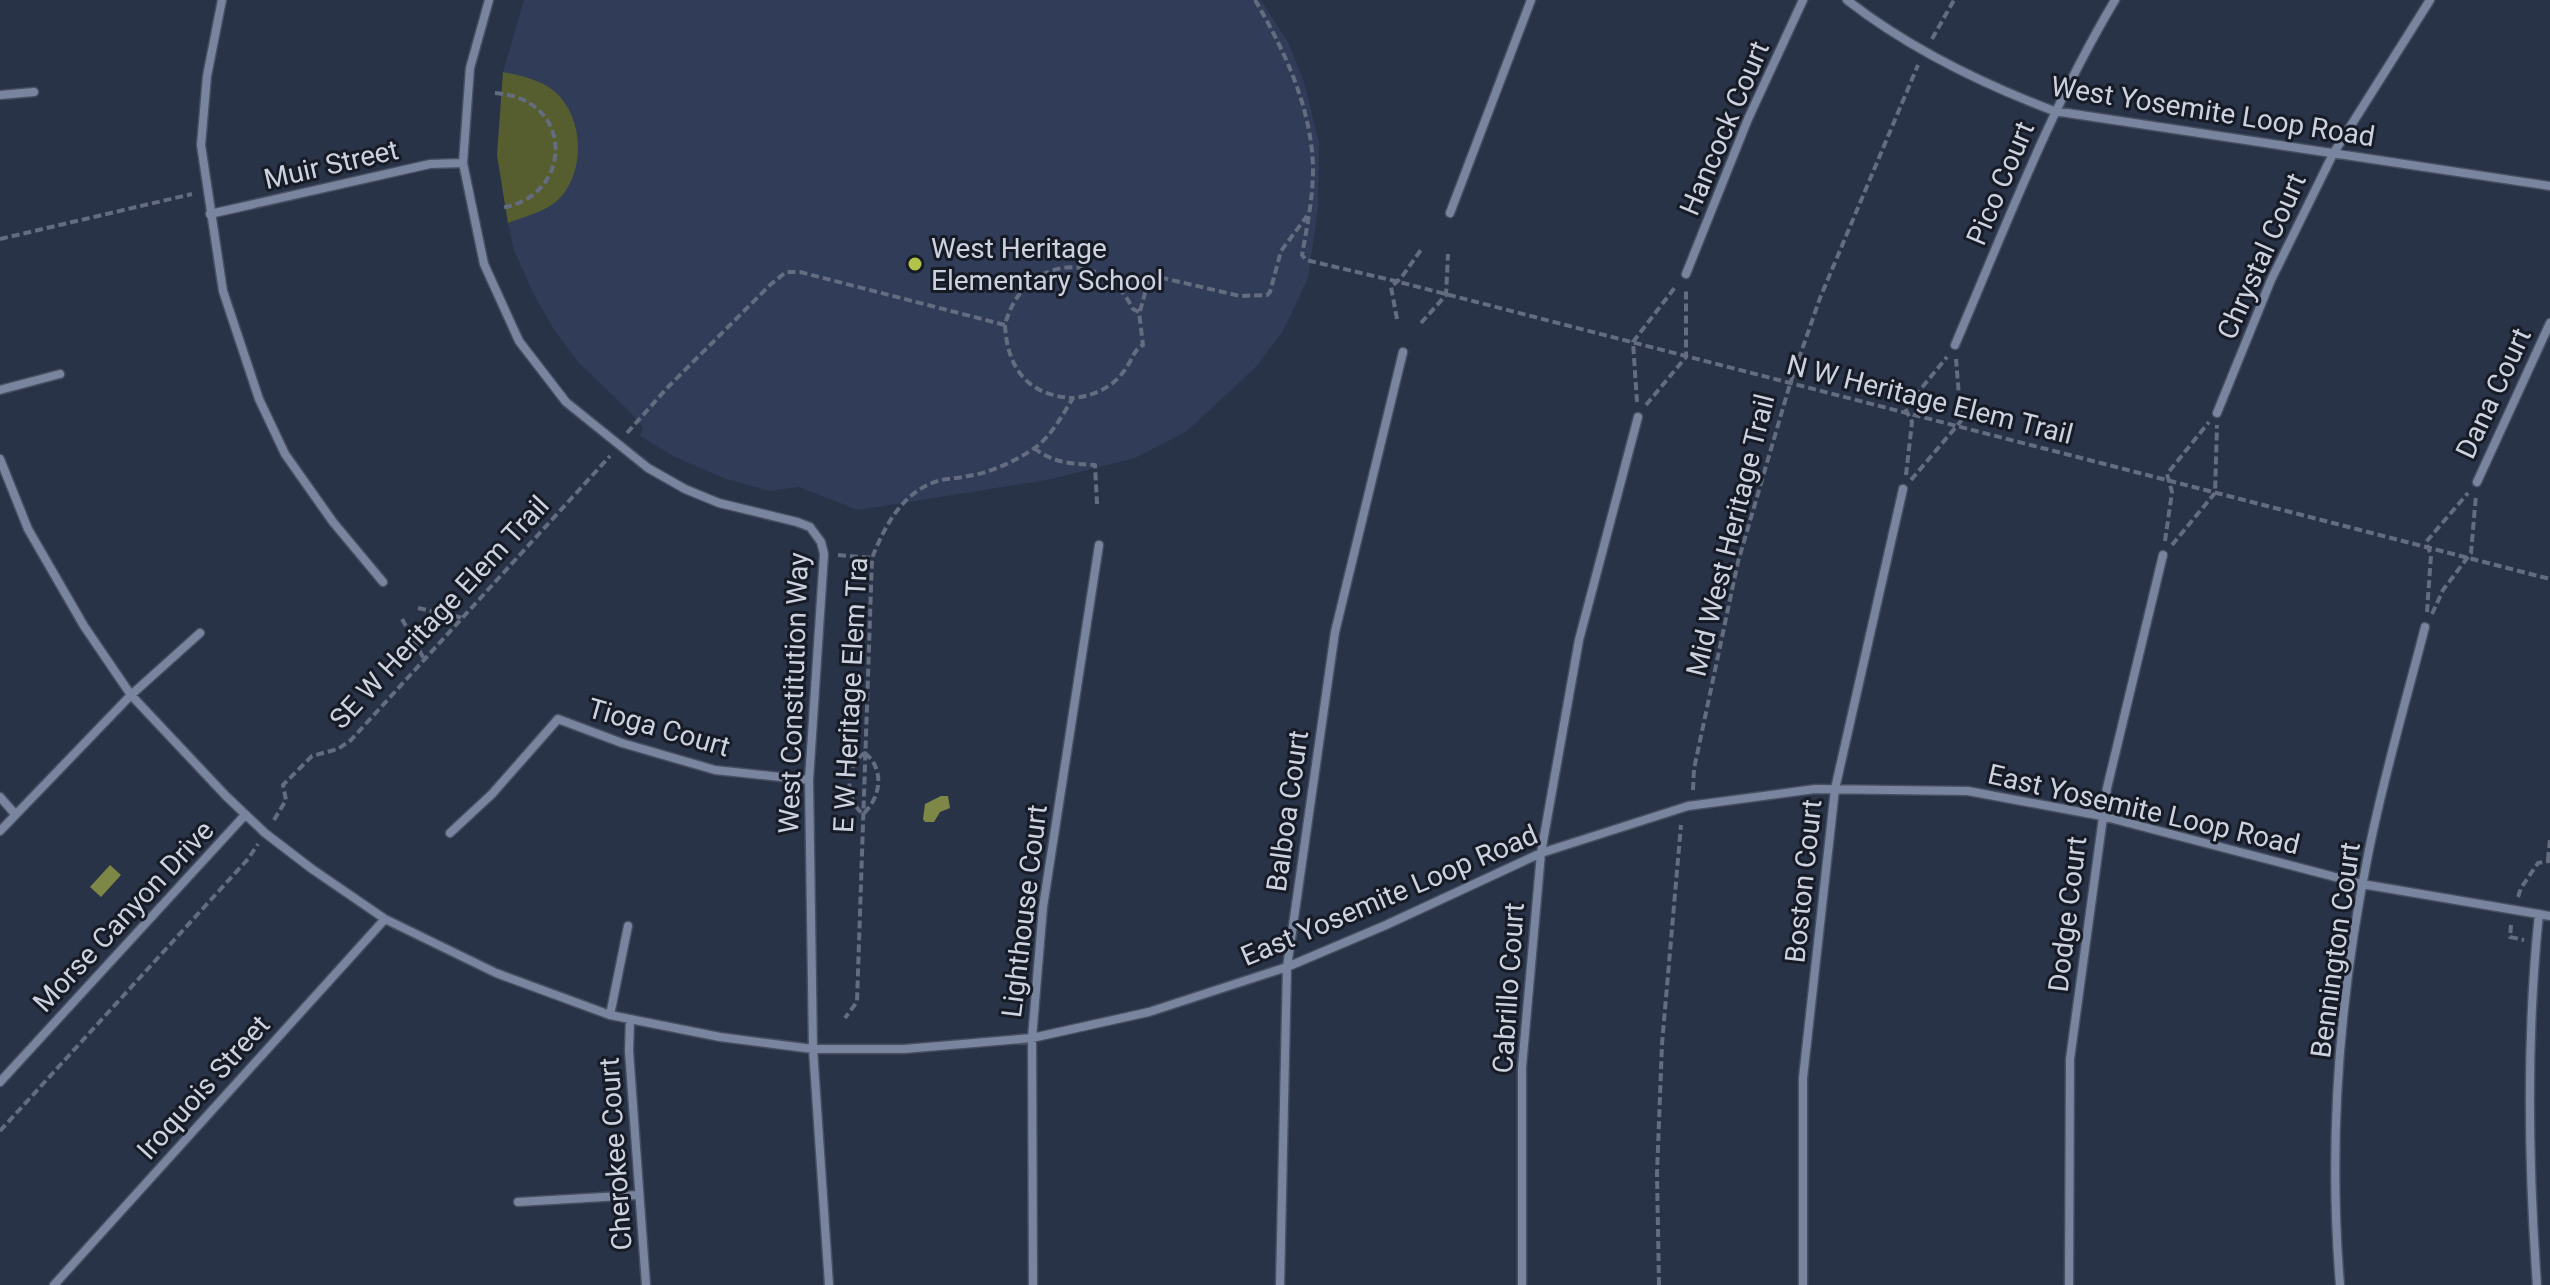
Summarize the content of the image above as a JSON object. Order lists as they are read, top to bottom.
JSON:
{
  "streets": {
    "street": [
      "West Yosemite Loop Road",
      "Hancock Court",
      "Muir Street",
      "Pico Court",
      "Chrystal Court",
      "Dana Court",
      "West Constitution Way",
      "Tioga Court",
      "East Yosemite Loop Road",
      "Balboa Court",
      "Boston Court",
      "Lighthouse Court",
      "Dodge Court",
      "Morse Canyon Drive",
      "Bennington Court",
      "Cabrillo Court",
      "Iroquois Street",
      "Cherokee Court"
    ],
    "path": [
      "N W Heritage Elem Trail",
      "Mid West Heritage Trail",
      "SE W Heritage Elem Trail",
      "E W Heritage Elem Tra"
    ]
  },
  "crossings": [
    ["West Yosemite Loop Road", "Pico Court"],
    ["West Yosemite Loop Road", "Chrystal Court"],
    ["Muir Street", "West Constitution Way"],
    ["N W Heritage Elem Trail", "Mid West Heritage Trail"],
    ["West Constitution Way", "Tioga Court"],
    ["West Constitution Way", "East Yosemite Loop Road"],
    ["East Yosemite Loop Road", "Balboa Court"],
    ["East Yosemite Loop Road", "Boston Court"],
    ["East Yosemite Loop Road", "Lighthouse Court"],
    ["East Yosemite Loop Road", "Dodge Court"],
    ["East Yosemite Loop Road", "Morse Canyon Drive"],
    ["East Yosemite Loop Road", "Bennington Court"],
    ["East Yosemite Loop Road", "Cabrillo Court"],
    ["East Yosemite Loop Road", "Iroquois Street"],
    ["East Yosemite Loop Road", "Cherokee Court"]
  ],
  "places": ["West Heritage Elementary School"]
}
